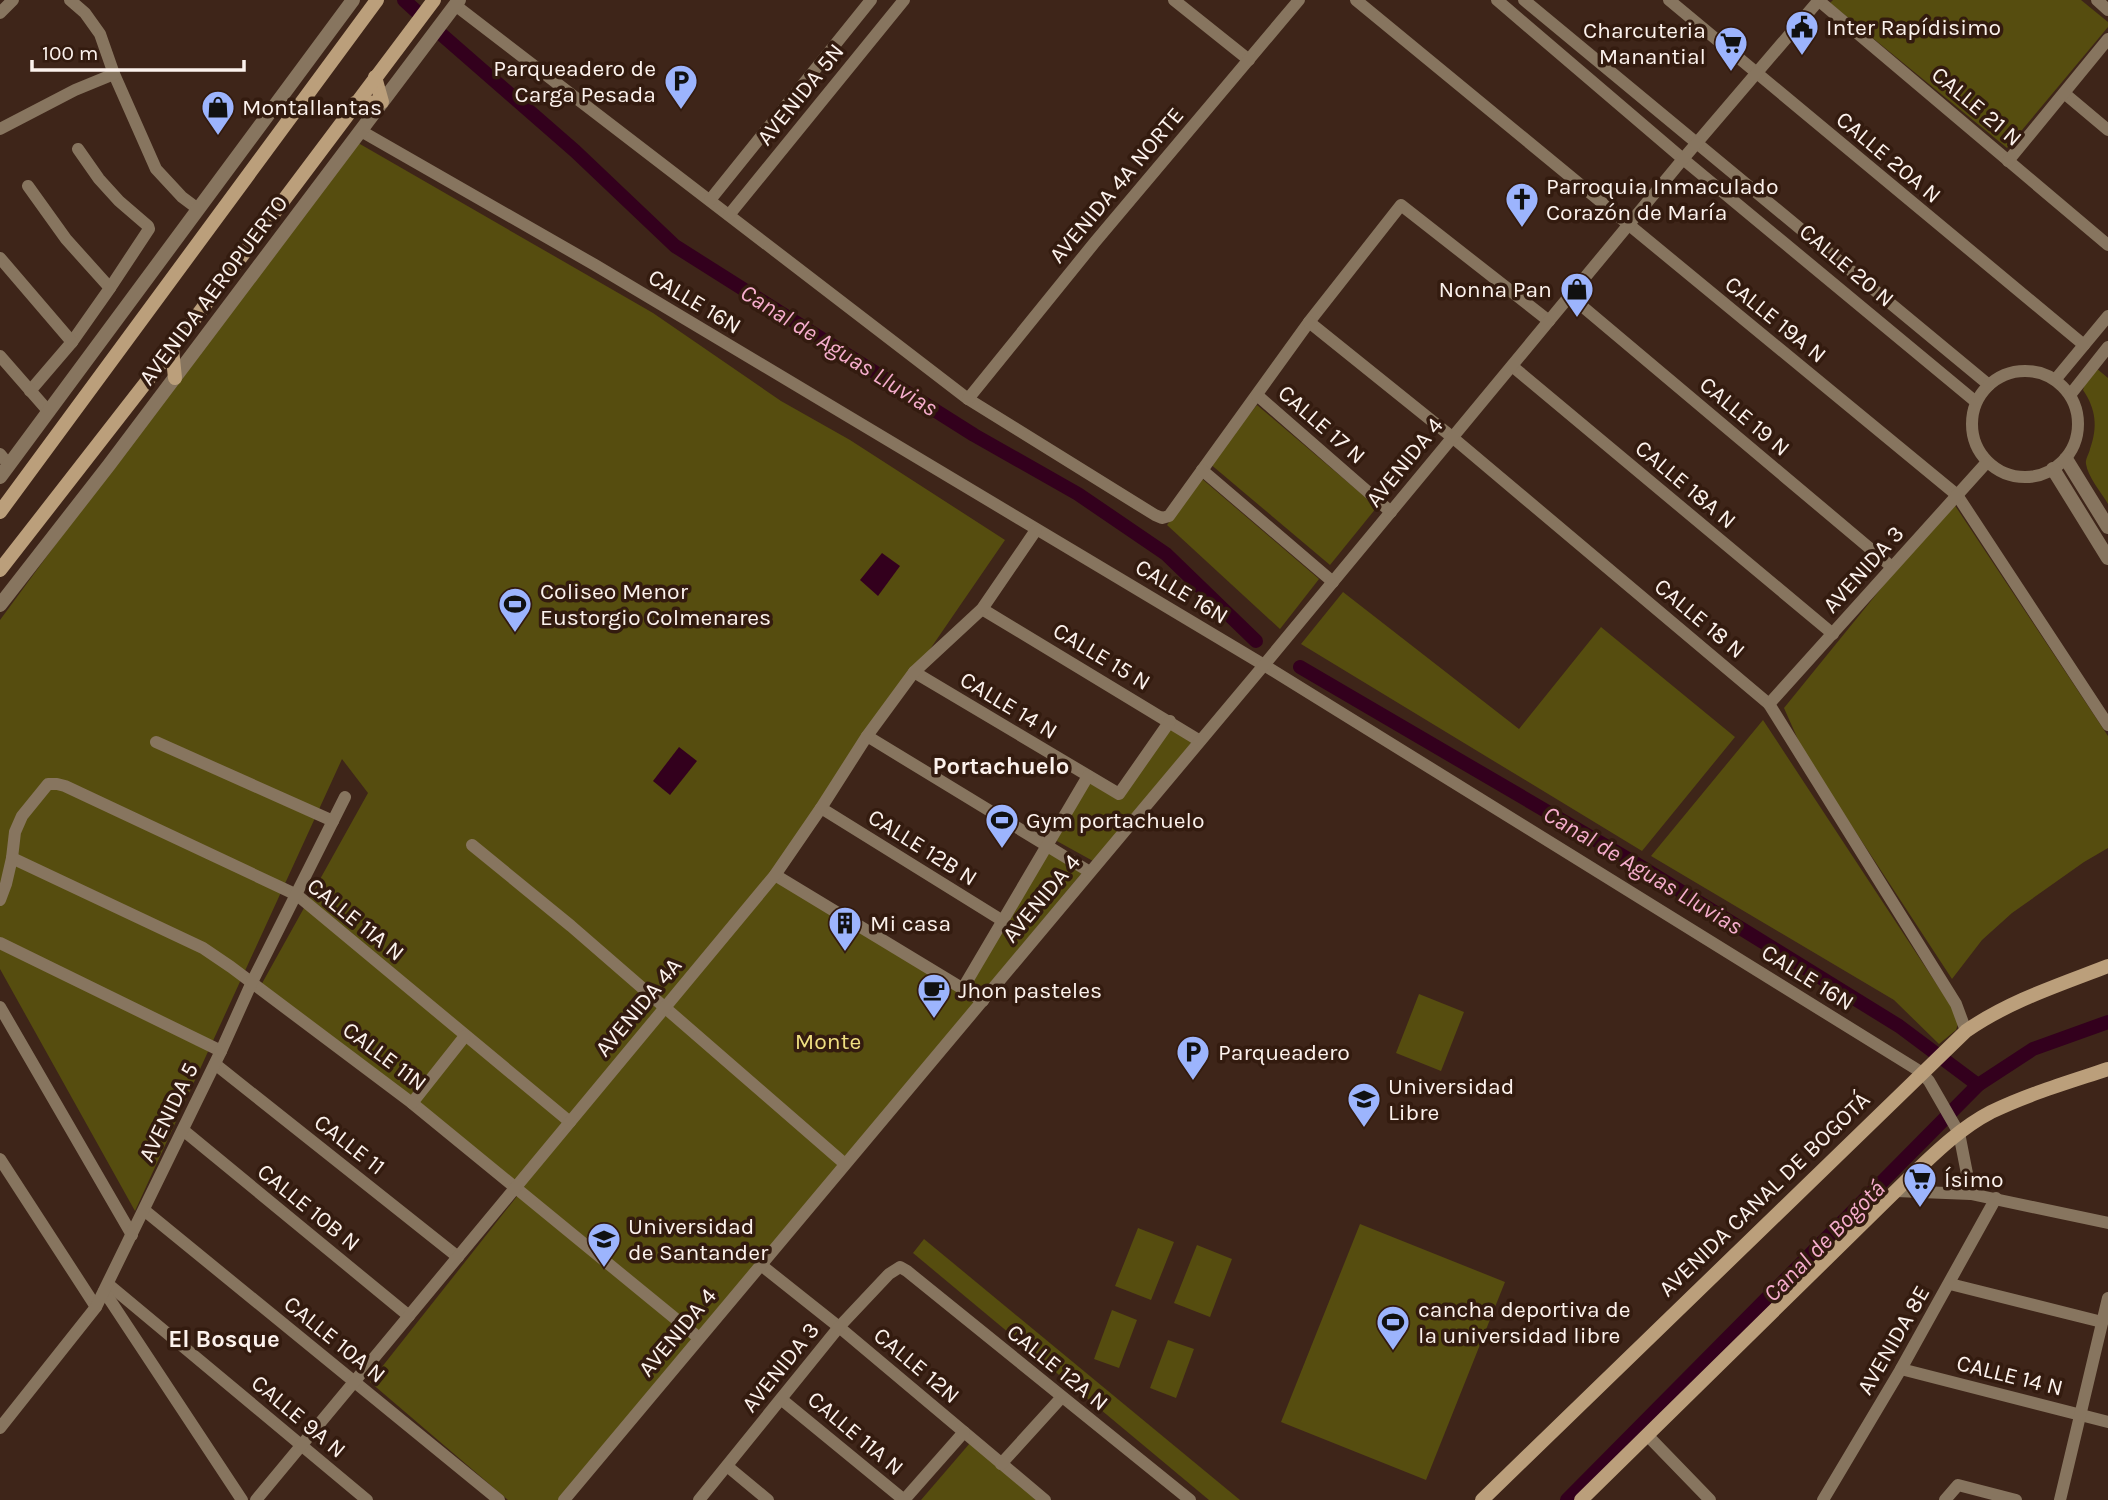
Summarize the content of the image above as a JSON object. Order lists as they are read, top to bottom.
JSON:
{
  "streets": {
    "main road": ["AVENIDA AEROPUERTO", "AVENIDA CANAL DE BOGOTÁ"],
    "street": [
      "AVENIDA 5N",
      "CALLE 21 N",
      "CALLE 20A N",
      "AVENIDA 4A NORTE",
      "CALLE 20 N",
      "CALLE 16N",
      "CALLE 19A N",
      "CALLE 19 N",
      "CALLE 17 N",
      "AVENIDA 4",
      "CALLE 18A N",
      "AVENIDA 3",
      "CALLE 18 N",
      "CALLE 15 N",
      "CALLE 14 N",
      "CALLE 12B N",
      "CALLE 11A N",
      "AVENIDA 4A",
      "CALLE 11N",
      "AVENIDA 5",
      "CALLE 11",
      "CALLE 10B N",
      "CALLE 10A N",
      "AVENIDA 8E",
      "CALLE 12N",
      "CALLE 12A N",
      "CALLE 9A N"
    ]
  },
  "crossings": [
    ["CALLE 21 N", "AVENIDA 4"],
    ["CALLE 20A N", "AVENIDA 4"],
    ["CALLE 20 N", "AVENIDA 4"],
    ["CALLE 20 N", "AVENIDA 3"],
    ["AVENIDA AEROPUERTO", "CALLE 16N"],
    ["CALLE 16N", "AVENIDA 4"],
    ["CALLE 16N", "AVENIDA 4A"],
    ["CALLE 16N", "AVENIDA CANAL DE BOGOTÁ"],
    ["CALLE 19A N", "AVENIDA 4"],
    ["CALLE 19A N", "AVENIDA 3"],
    ["CALLE 19 N", "AVENIDA 4"],
    ["CALLE 19 N", "AVENIDA 3"],
    ["CALLE 17 N", "AVENIDA 4"],
    ["AVENIDA 4", "CALLE 18A N"],
    ["AVENIDA 4", "CALLE 18 N"],
    ["AVENIDA 4", "CALLE 15 N"],
    ["AVENIDA 4", "CALLE 11N"],
    ["AVENIDA 4", "CALLE 12N"],
    ["CALLE 18A N", "AVENIDA 3"],
    ["AVENIDA 3", "CALLE 18 N"],
    ["AVENIDA 3", "CALLE 11A N"],
    ["AVENIDA 3", "CALLE 12N"],
    ["AVENIDA 3", "CALLE 12A N"],
    ["CALLE 18 N", "AVENIDA CANAL DE BOGOTÁ"],
    ["CALLE 15 N", "CALLE 14 N"],
    ["CALLE 15 N", "AVENIDA 4A"],
    ["CALLE 14 N", "AVENIDA 4A"],
    ["CALLE 14 N", "AVENIDA 8E"],
    ["CALLE 12B N", "AVENIDA 4A"],
    ["CALLE 11A N", "AVENIDA 4A"],
    ["CALLE 11A N", "CALLE 11N"],
    ["CALLE 11A N", "AVENIDA 5"],
    ["AVENIDA 4A", "CALLE 11N"],
    ["AVENIDA 4A", "CALLE 11"],
    ["AVENIDA 4A", "CALLE 10B N"],
    ["AVENIDA 4A", "CALLE 10A N"],
    ["AVENIDA 4A", "CALLE 9A N"],
    ["CALLE 11N", "AVENIDA 5"],
    ["AVENIDA 5", "CALLE 11"],
    ["AVENIDA 5", "CALLE 10B N"],
    ["AVENIDA 5", "CALLE 10A N"],
    ["AVENIDA 5", "CALLE 9A N"]
  ],
  "districts": ["Portachuelo", "El Bosque"],
  "water": ["Canal de Aguas Lluvias", "Canal de Bogotá"],
  "parks": ["Monte"],
  "places": {
    "public building": ["Inter Rapídisimo"],
    "supermarket": ["Charcuteria Manantial", "Ísimo"],
    "parking": ["Parqueadero de Carga Pesada", "Parqueadero"],
    "shop": ["Montallantas", "Nonna Pan"],
    "church": ["Parroquia Inmaculado Corazón de María"],
    "sports": ["Coliseo Menor Eustorgio Colmenares", "Gym portachuelo", "cancha deportiva de la universidad libre"],
    "building": ["Mi casa"],
    "cafe": ["Jhon pasteles"],
    "school or university": ["Universidad Libre", "Universidad de Santander"]
  },
  "scale_bar": "100 m"
}
